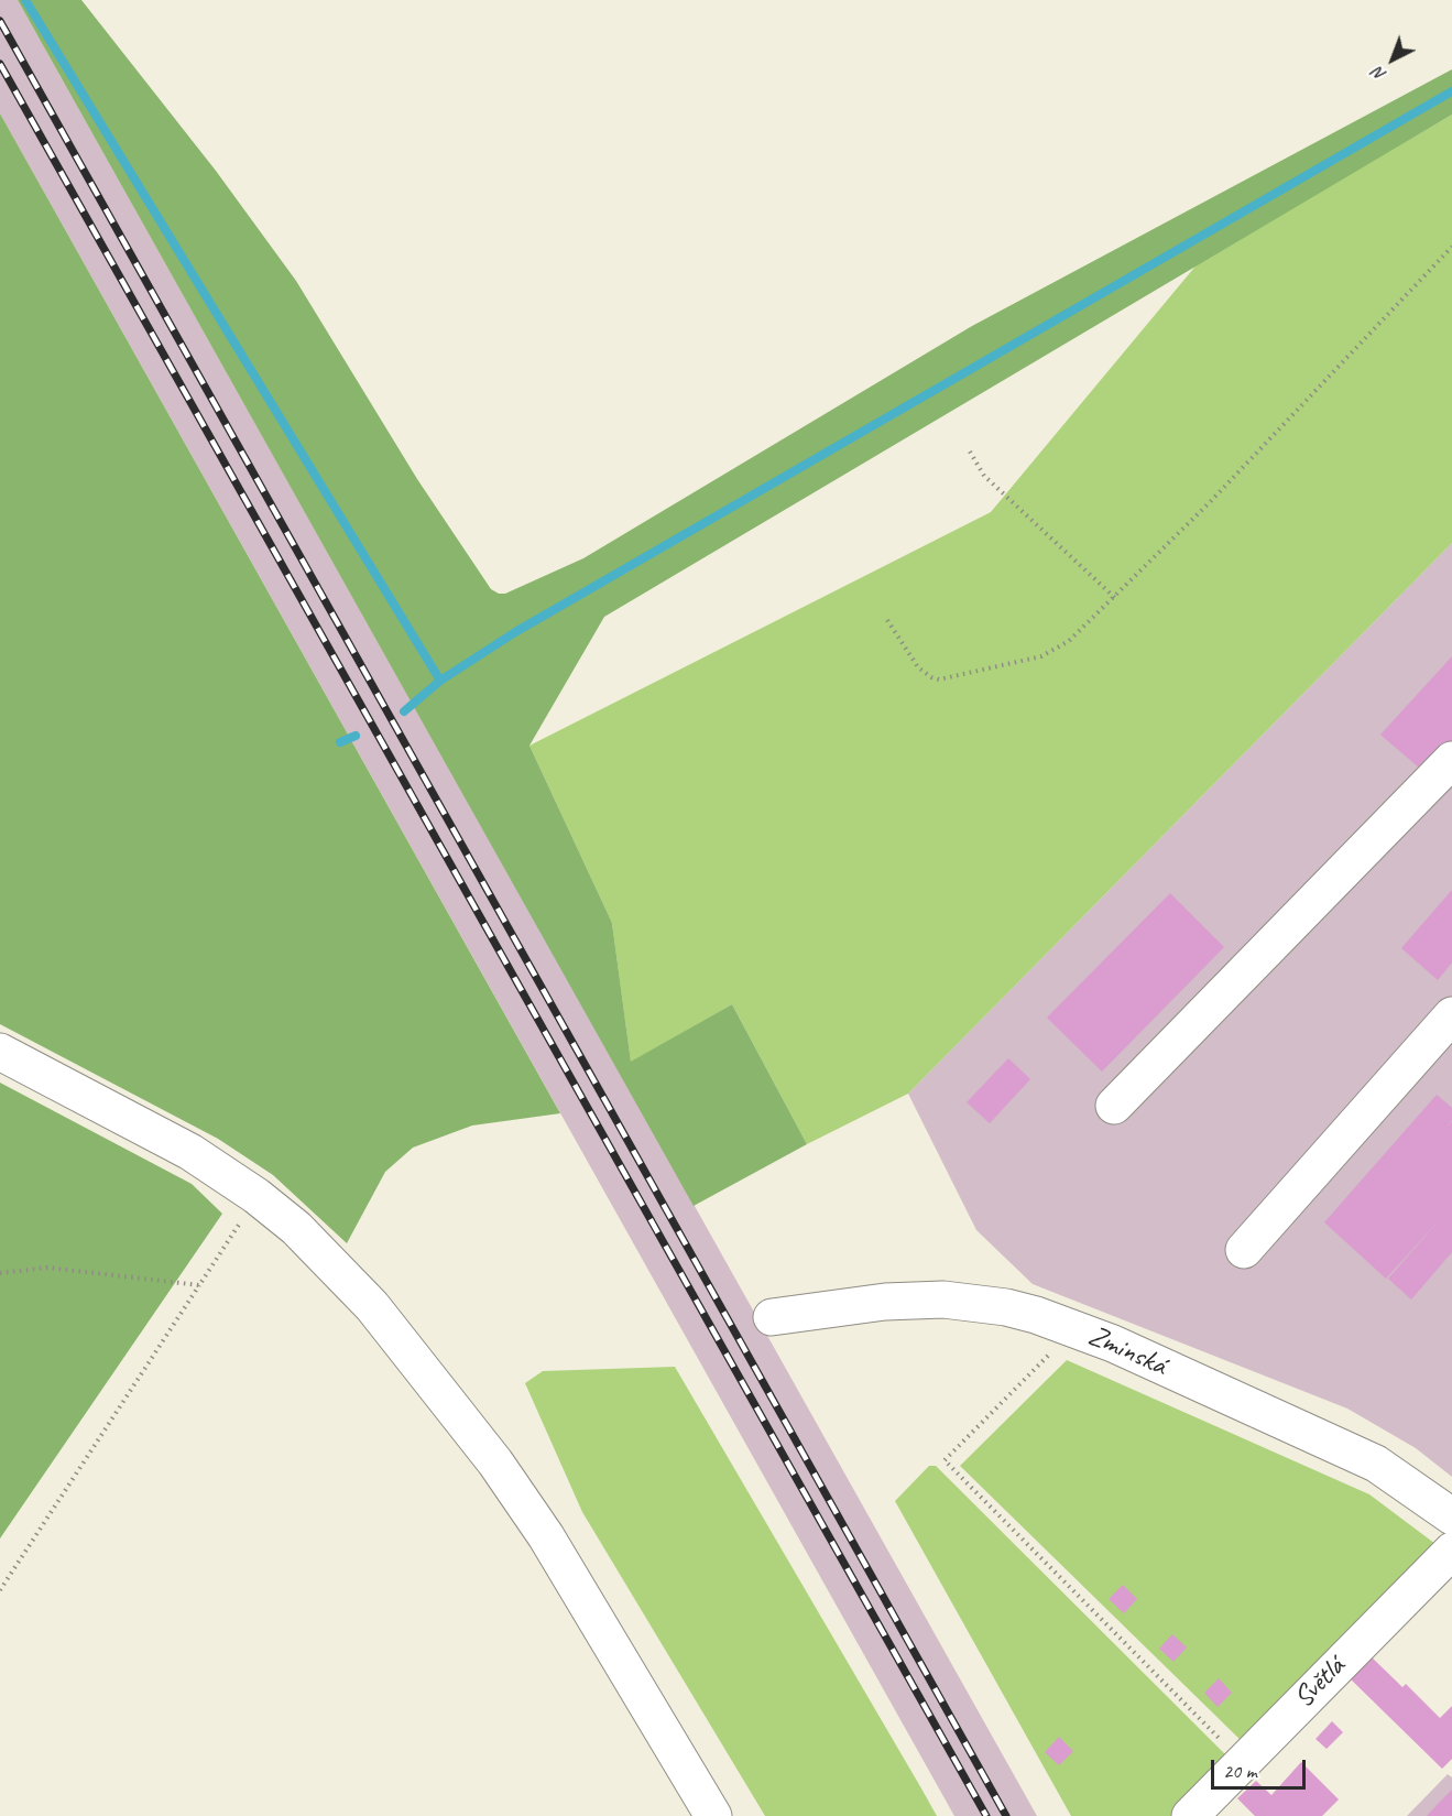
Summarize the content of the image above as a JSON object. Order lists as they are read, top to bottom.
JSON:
{
  "streets": {
    "street": ["Zminská", "Světlá"]
  },
  "scale_bar": "20 m",
  "north": "bottom left"
}
